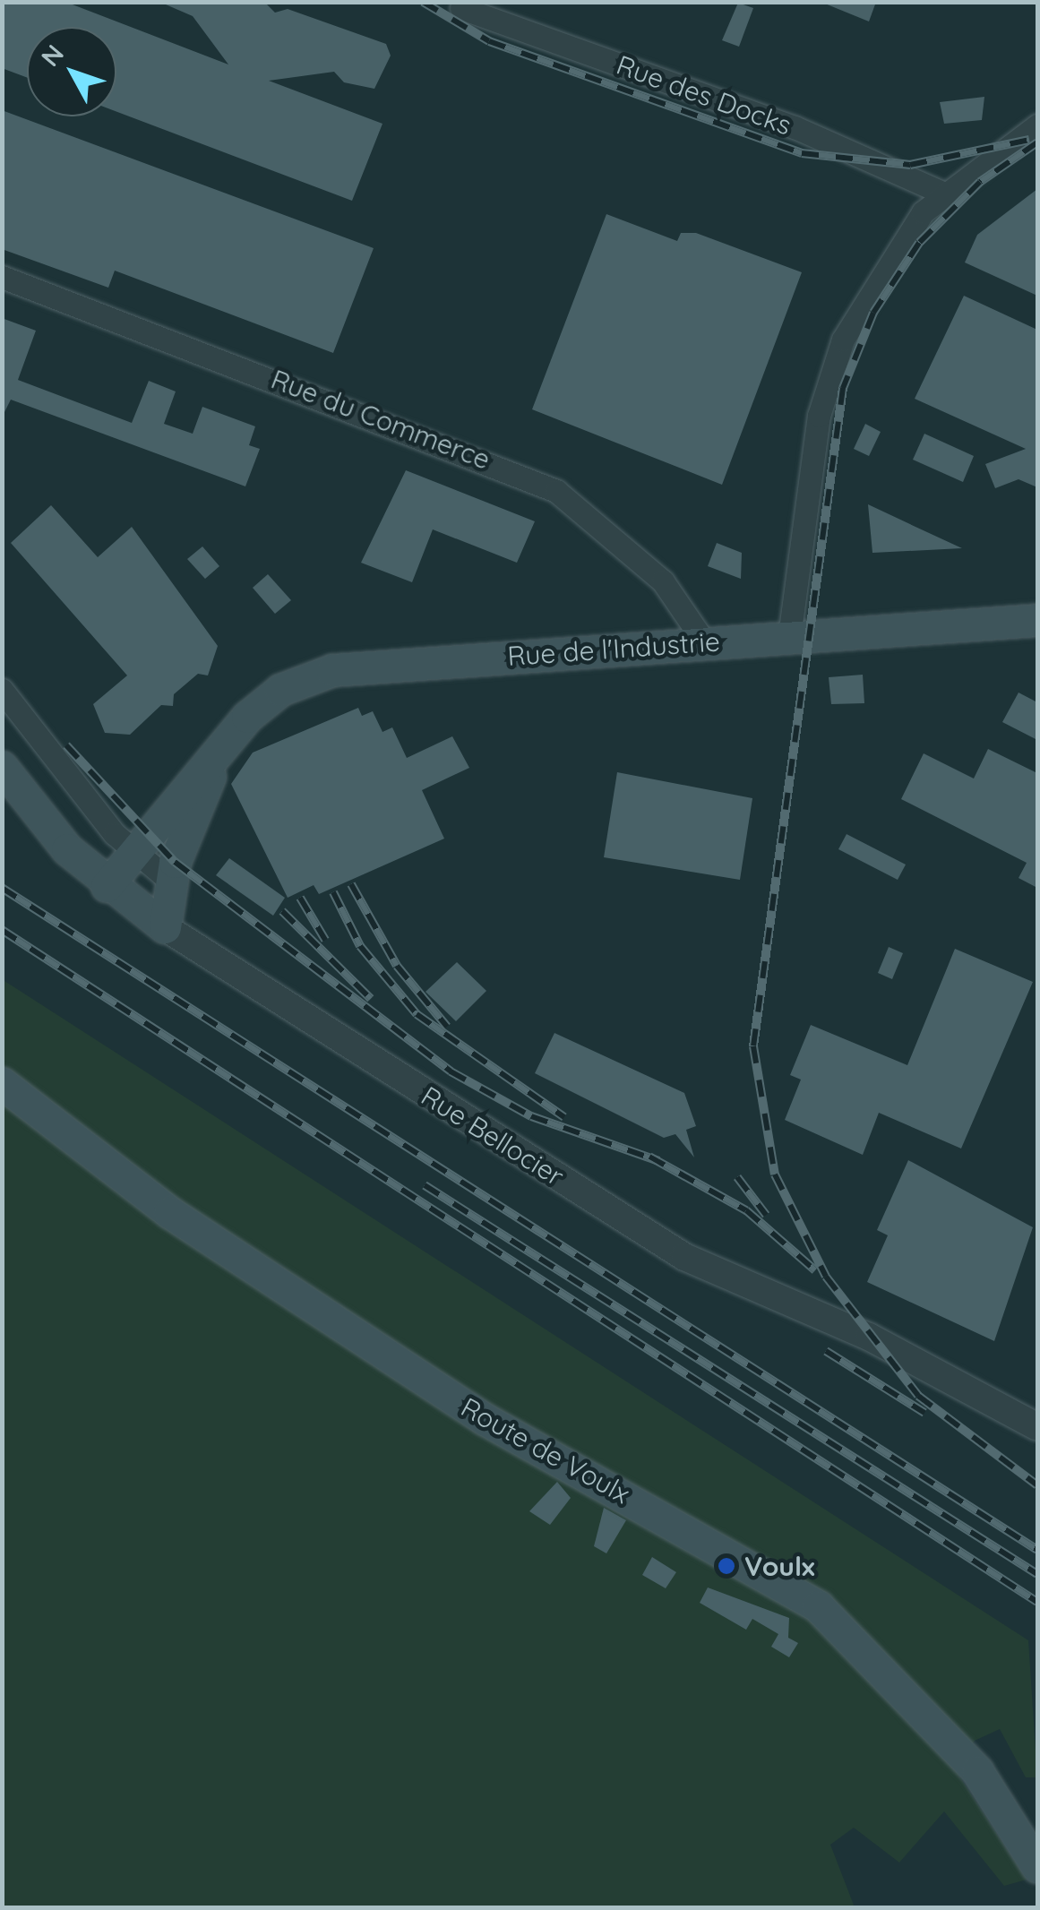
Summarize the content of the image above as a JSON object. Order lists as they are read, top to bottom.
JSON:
{
  "streets": {
    "main road": ["Rue de l'Industrie", "Rue Bellocier", "Route de Voulx"],
    "street": ["Rue des Docks", "Rue du Commerce"]
  },
  "crossings": [
    ["Rue du Commerce", "Rue de l'Industrie"],
    ["Rue de l'Industrie", "Rue Bellocier"]
  ],
  "places": ["Voulx"],
  "north": "top left"
}
